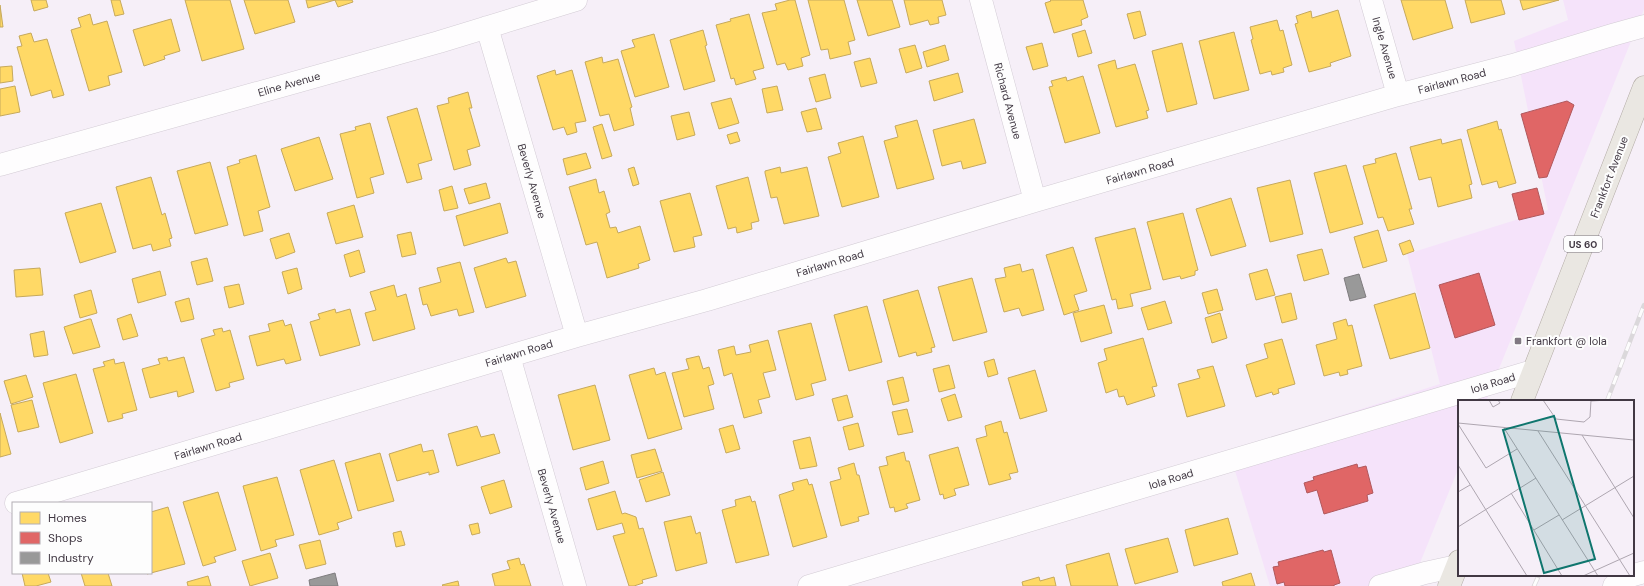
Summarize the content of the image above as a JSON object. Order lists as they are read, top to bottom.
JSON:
{
  "streets": {
    "main road": ["Frankfort Avenue", "US 60"],
    "street": [
      "Ingle Avenue",
      "Fairlawn Road",
      "Eline Avenue",
      "Richard Avenue",
      "Beverly Avenue",
      "Iola Road"
    ]
  },
  "crossings": [
    ["Ingle Avenue", "Fairlawn Road"],
    ["Fairlawn Road", "Richard Avenue"],
    ["Fairlawn Road", "Beverly Avenue"],
    ["Eline Avenue", "Beverly Avenue"],
    ["Frankfort Avenue", "Iola Road"]
  ],
  "places": {
    "transit": ["Frankfort @ Iola"]
  },
  "legend": ["Homes", "Shops", "Industry"]
}
